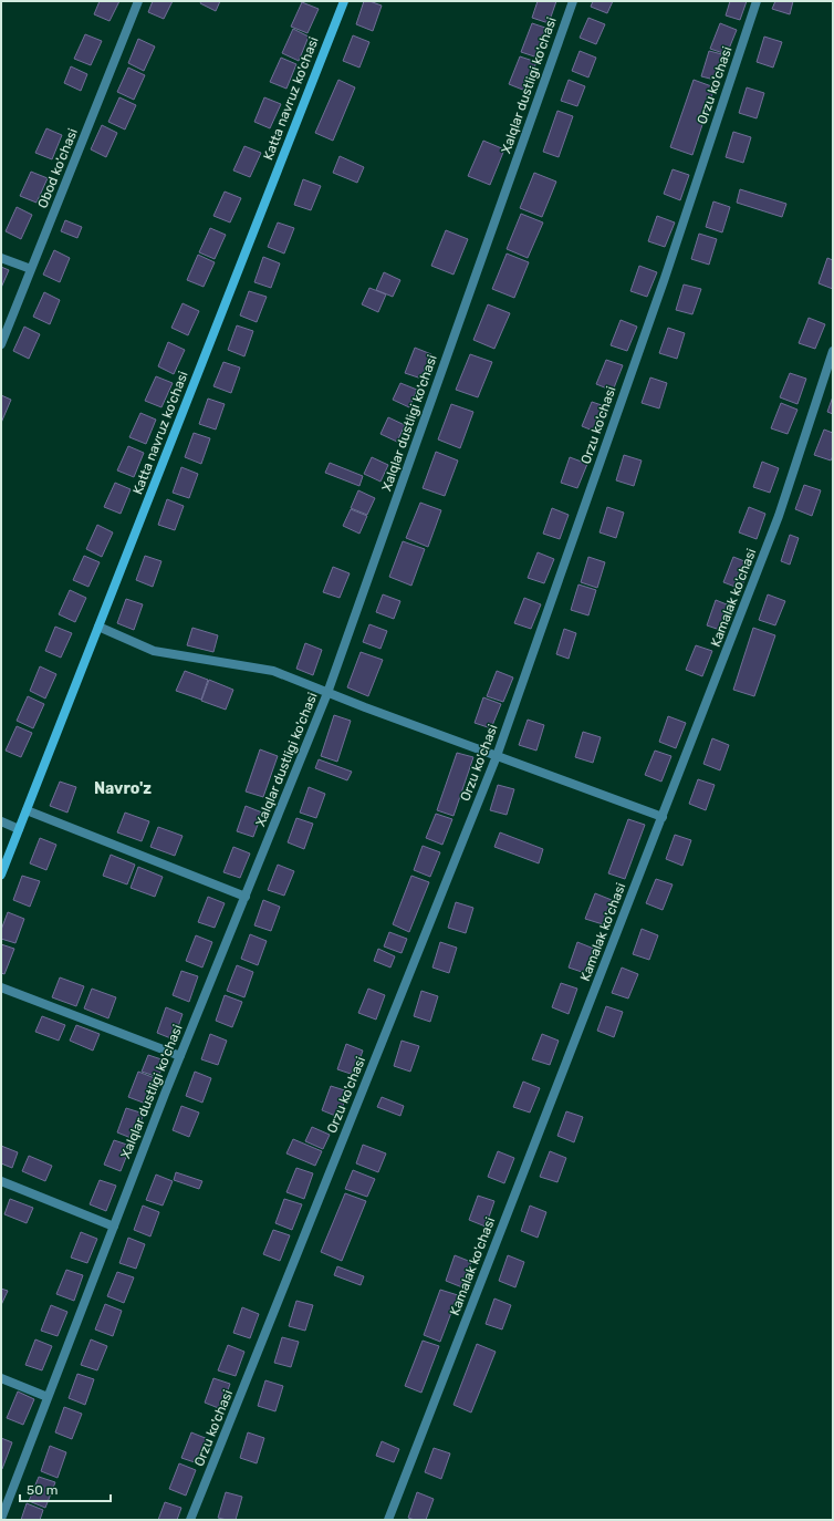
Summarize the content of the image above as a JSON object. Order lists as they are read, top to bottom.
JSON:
{
  "streets": {
    "street": [
      "Xalqlar dustligi ko'chasi",
      "Orzu ko'chasi",
      "Katta navruz ko'chasi",
      "Obod ko'chasi",
      "Kamalak ko'chasi"
    ]
  },
  "districts": ["Navro'z"],
  "scale_bar": "50 m"
}
